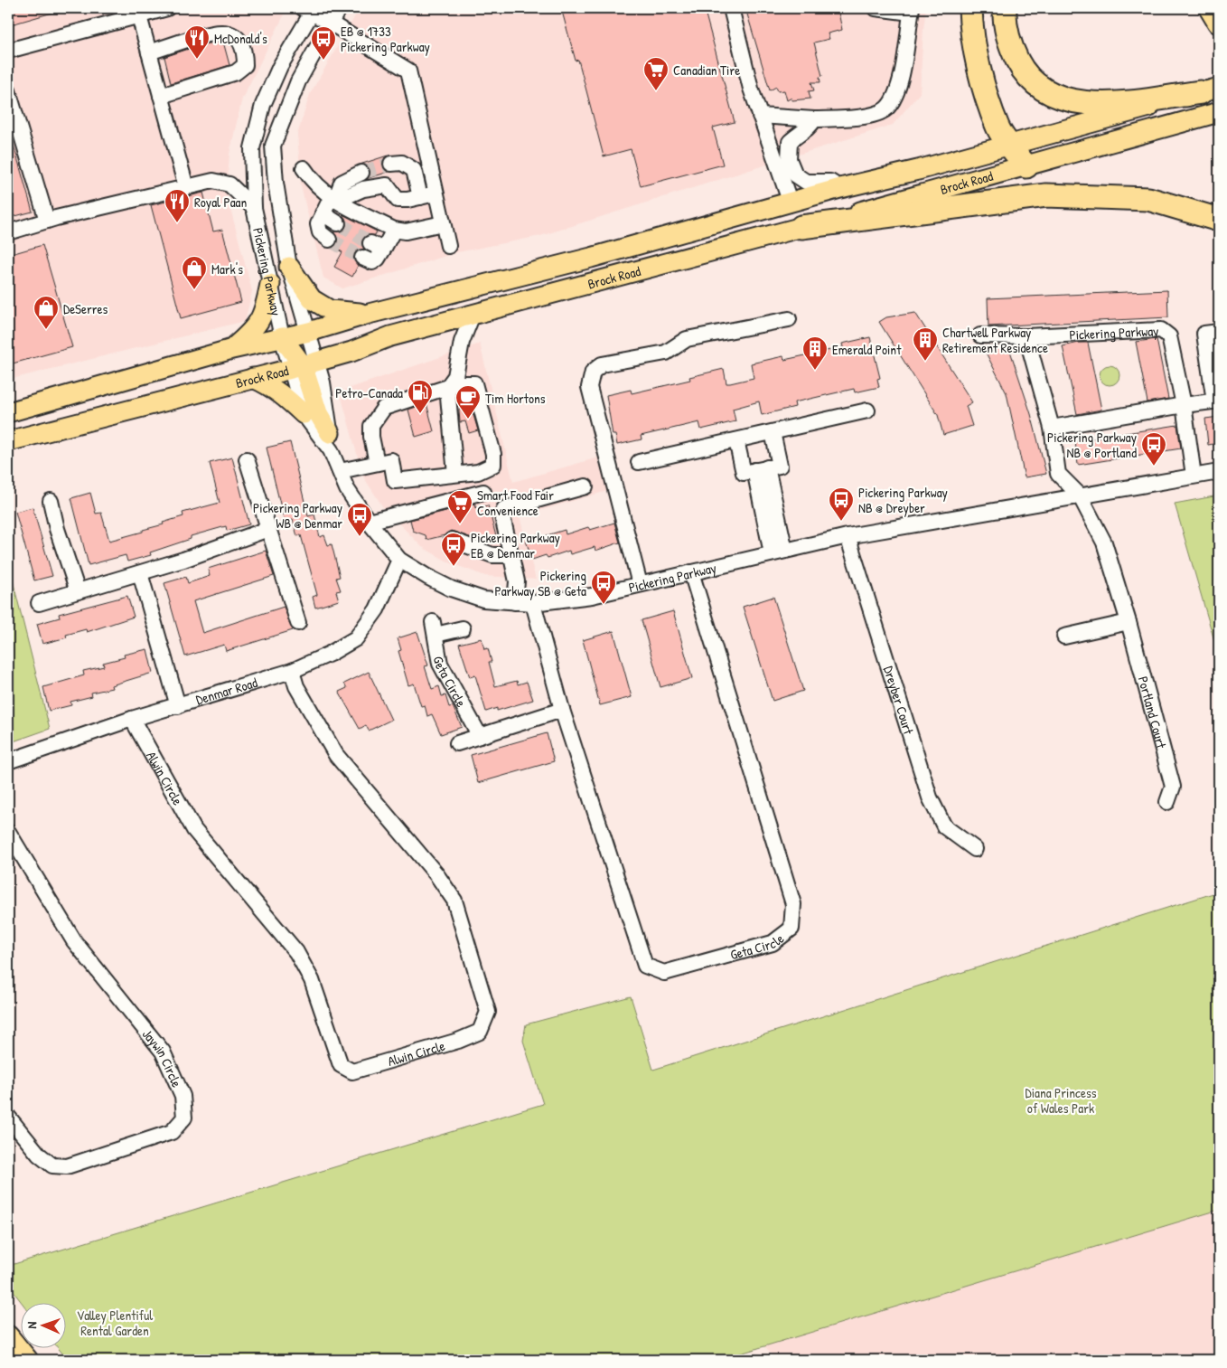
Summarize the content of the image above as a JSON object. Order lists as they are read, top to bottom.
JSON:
{
  "streets": {
    "main road": ["Brock Road"],
    "street": [
      "Pickering Parkway",
      "Geta Circle",
      "Denmar Road",
      "Dreyber Court",
      "Portland Court",
      "Alwin Circle",
      "Jaywin Circle"
    ]
  },
  "crossings": [
    ["Brock Road", "Pickering Parkway"],
    ["Pickering Parkway", "Geta Circle"],
    ["Pickering Parkway", "Denmar Road"],
    ["Pickering Parkway", "Dreyber Court"],
    ["Pickering Parkway", "Portland Court"],
    ["Denmar Road", "Alwin Circle"]
  ],
  "parks": ["Diana Princess of Wales Park", "Valley Plentiful Rental Garden"],
  "places": {
    "restaurant": ["McDonald's", "Royal Paan"],
    "bus stop": [
      "EB @ 1733 Pickering Parkway",
      "Pickering Parkway NB @ Portland",
      "Pickering Parkway NB @ Dreyber",
      "Pickering Parkway WB @ Denmar",
      "Pickering Parkway EB @ Denmar",
      "Pickering Parkway SB @ Geta"
    ],
    "supermarket": ["Canadian Tire", "Smart Food Fair Convenience"],
    "shop": ["Mark's", "DeSerres"],
    "building": ["Chartwell Parkway Retirement Residence", "Emerald Point"],
    "fuel station": ["Petro-Canada"],
    "cafe": ["Tim Hortons"]
  },
  "north": "left"
}
